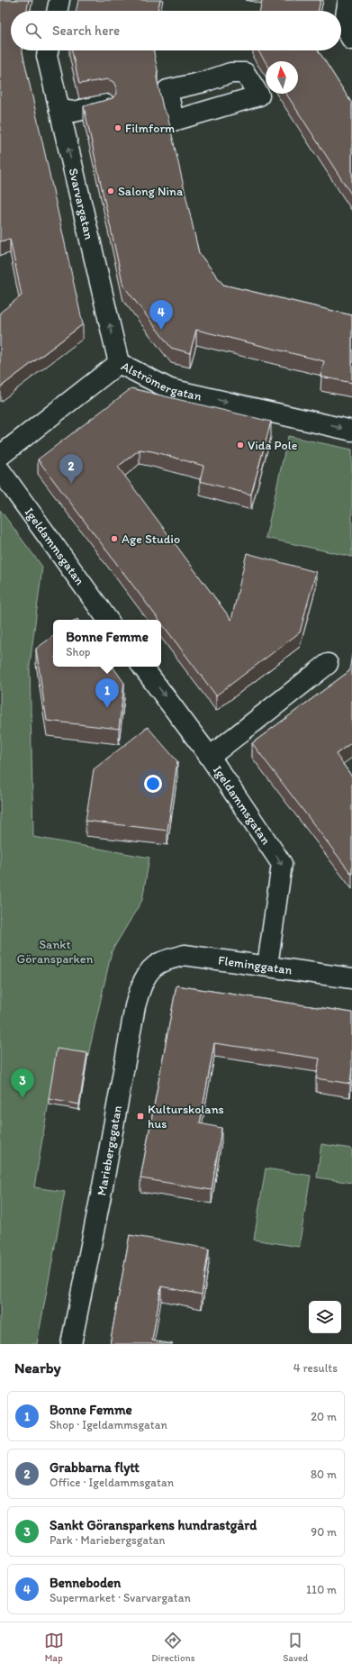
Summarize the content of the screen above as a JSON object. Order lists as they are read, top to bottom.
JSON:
{
  "streets": {
    "street": [
      "Svarvargatan",
      "Alströmergatan",
      "Igeldammsgatan",
      "Fleminggatan",
      "Mariebergsgatan"
    ]
  },
  "crossings": [
    ["Svarvargatan", "Alströmergatan"],
    ["Igeldammsgatan", "Fleminggatan"],
    ["Fleminggatan", "Mariebergsgatan"]
  ],
  "one_way": ["Svarvargatan", "Alströmergatan", "Igeldammsgatan"],
  "parks": ["Sankt Göransparken"],
  "places": {
    "other": [
      "Filmform",
      "Salong Nina",
      "Vida Pole",
      "Age Studio"
    ],
    "transit": ["Kulturskolans hus"]
  },
  "north": "top",
  "page": {
    "search": "Search here",
    "pins": [
      "4",
      "2",
      "1",
      "3"
    ],
    "popup": ["Bonne Femme", "Shop"],
    "heading": ["Nearby", "4 results"],
    "list": [
      {
        "mark": "1",
        "name": "Bonne Femme",
        "note": "Shop · Igeldammsgatan",
        "value": "20 m"
      },
      {
        "mark": "2",
        "name": "Grabbarna flytt",
        "note": "Office · Igeldammsgatan",
        "value": "80 m"
      },
      {
        "mark": "3",
        "name": "Sankt Göransparkens hundrastgård",
        "note": "Park · Mariebergsgatan",
        "value": "90 m"
      },
      {
        "mark": "4",
        "name": "Benneboden",
        "note": "Supermarket · Svarvargatan",
        "value": "110 m"
      }
    ],
    "nav": ["Map", "Directions", "Saved"]
  }
}
